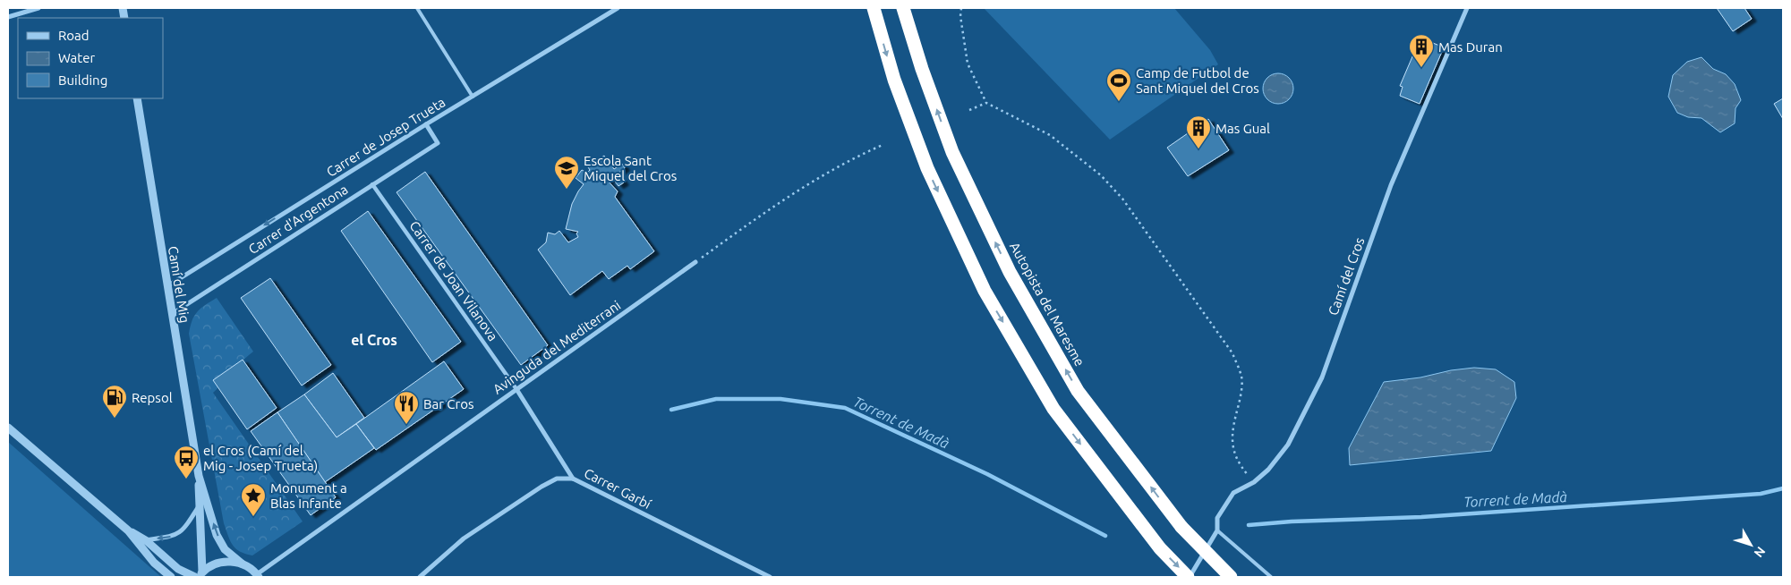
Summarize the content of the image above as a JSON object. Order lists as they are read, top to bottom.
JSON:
{
  "streets": {
    "highway": ["Autopista del Maresme"],
    "street": [
      "Carrer de Josep Trueta",
      "Carrer d'Argentona",
      "Camí del Cros",
      "Carrer de Joan Vilanova",
      "Camí del Mig",
      "Avinguda del Mediterrani",
      "Carrer Garbí"
    ]
  },
  "crossings": [
    ["Carrer de Josep Trueta", "Carrer d'Argentona"],
    ["Carrer de Josep Trueta", "Camí del Mig"],
    ["Carrer d'Argentona", "Carrer de Joan Vilanova"],
    ["Carrer d'Argentona", "Camí del Mig"],
    ["Carrer de Joan Vilanova", "Avinguda del Mediterrani"],
    ["Camí del Mig", "Avinguda del Mediterrani"]
  ],
  "one_way": ["Carrer de Josep Trueta"],
  "districts": ["el Cros"],
  "water": ["Torrent de Madà"],
  "places": {
    "building": ["Mas Duran", "Mas Gual"],
    "sports": ["Camp de Futbol de Sant Miquel del Cros"],
    "school or university": ["Escola Sant Miquel del Cros"],
    "fuel station": ["Repsol"],
    "restaurant": ["Bar Cros"],
    "bus stop": ["el Cros (Camí del Mig - Josep Trueta)"],
    "place": ["Monument a Blas Infante"]
  },
  "legend": ["Road", "Water", "Building"],
  "north": "bottom right"
}
